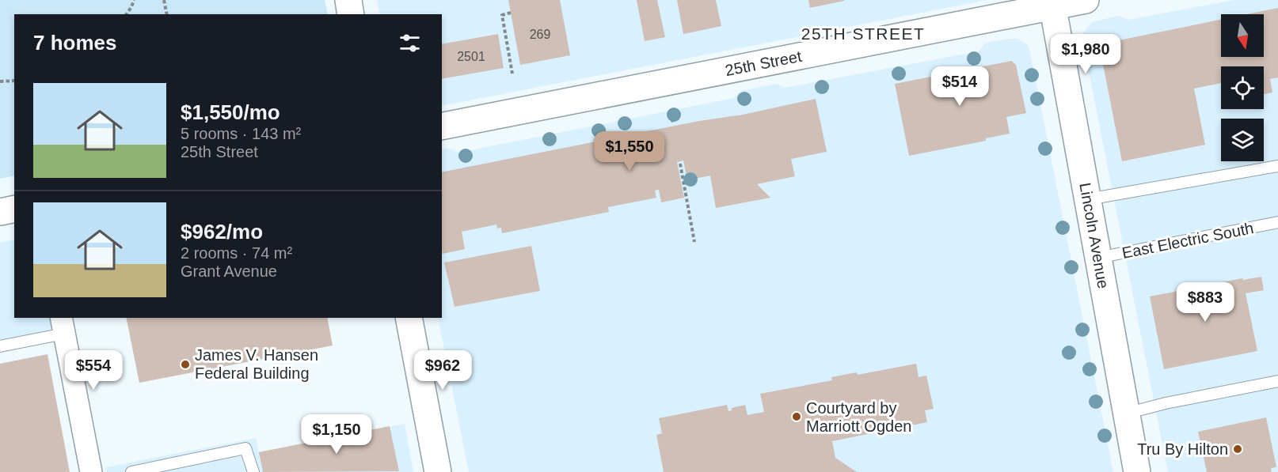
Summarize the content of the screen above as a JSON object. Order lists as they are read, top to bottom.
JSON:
{
  "streets": {
    "street": ["25th Street", "Lincoln Avenue"],
    "lane": ["East Electric South"]
  },
  "crossings": [
    ["25th Street", "Lincoln Avenue"],
    ["Lincoln Avenue", "East Electric South"]
  ],
  "districts": ["25TH STREET"],
  "places": ["James V. Hansen Federal Building", "Courtyard by Marriott Ogden", "Tru By Hilton"],
  "house_numbers": ["269", "2501"],
  "north": "bottom",
  "page": {
    "heading": "7 homes",
    "price": [
      "$1,980",
      "$514",
      "$1,550",
      "$883",
      "$554",
      "$962",
      "$1,150"
    ],
    "list": [
      {
        "name": "$1,550/mo",
        "note": "5 rooms · 143 m² · 25th Street"
      },
      {
        "name": "$962/mo",
        "note": "2 rooms · 74 m² · Grant Avenue"
      }
    ]
  }
}
